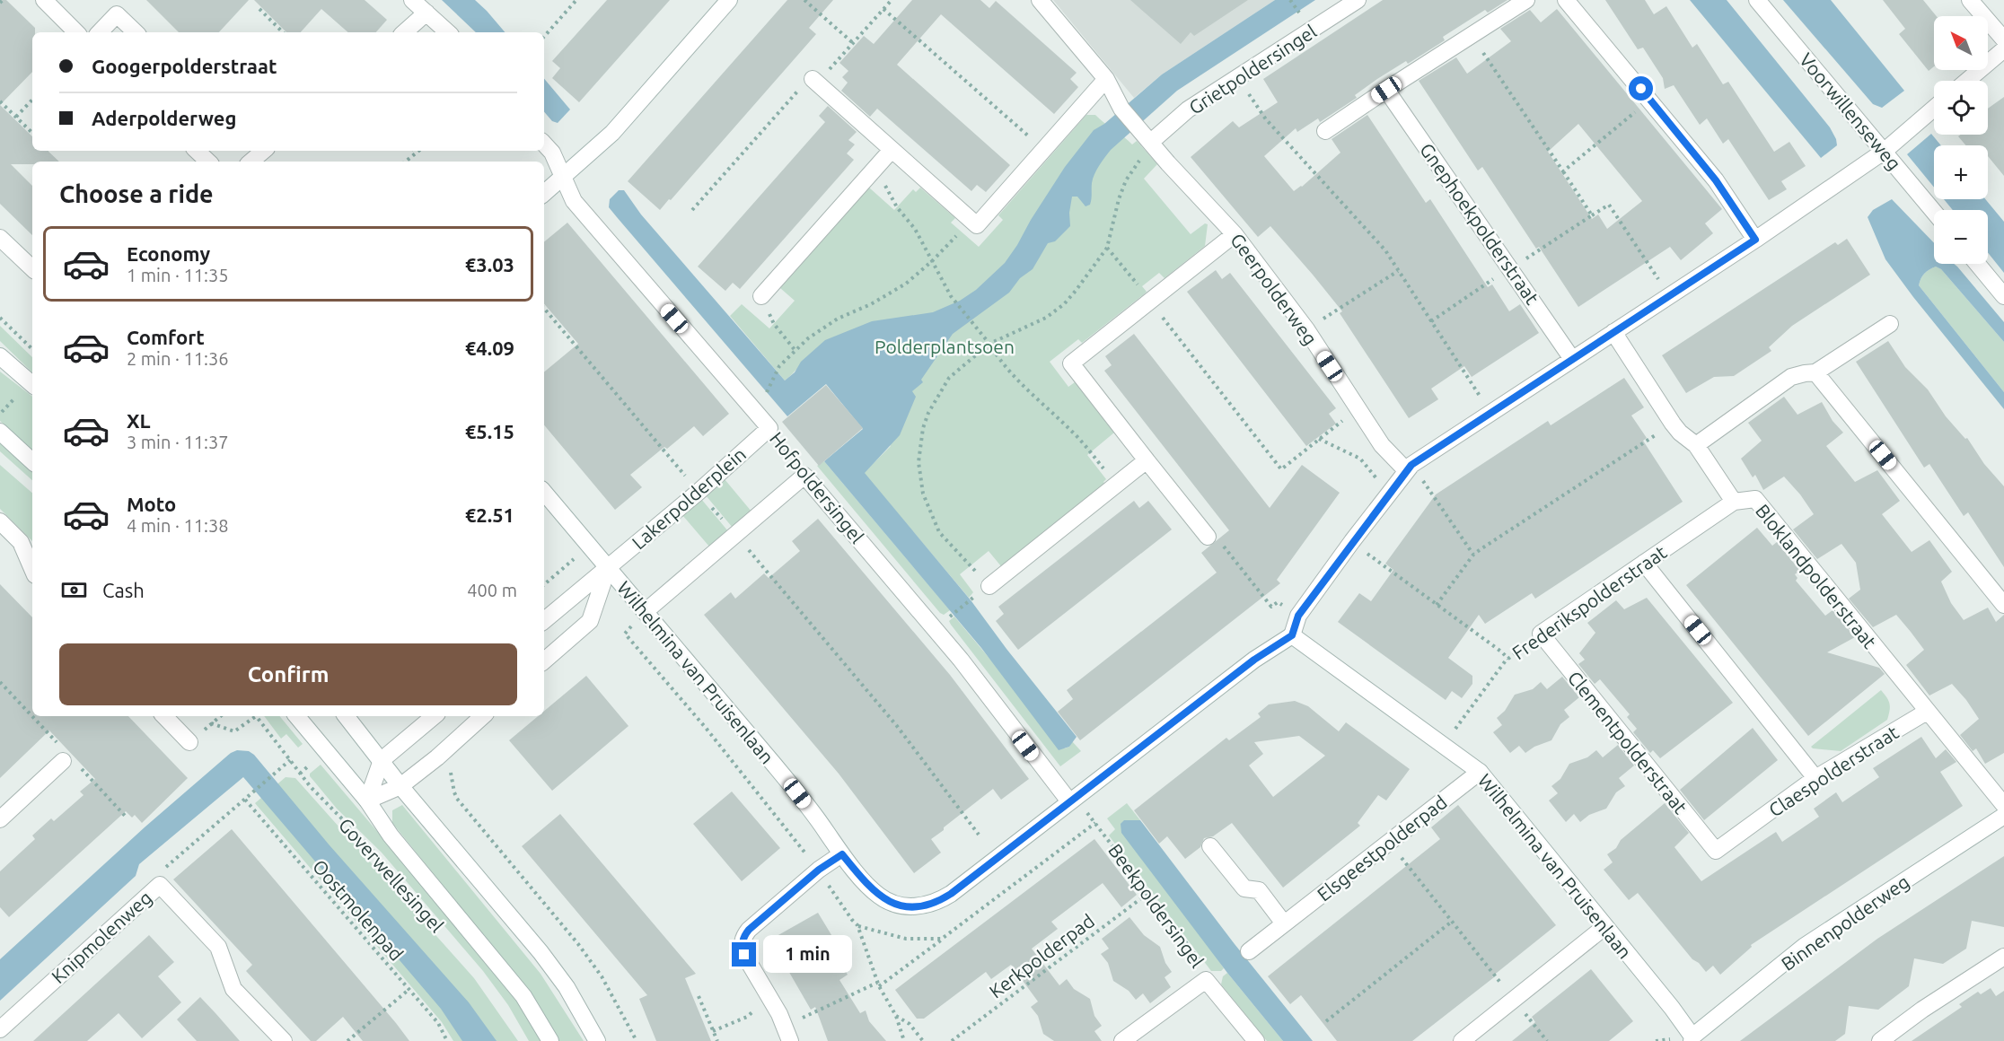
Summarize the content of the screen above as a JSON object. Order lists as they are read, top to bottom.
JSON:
{
  "streets": {
    "street": [
      "Grietpoldersingel",
      "Voorwillenseweg",
      "Gnephoekpolderstraat",
      "Geerpolderweg",
      "Hofpoldersingel",
      "Lakerpolderplein",
      "Bloklandpolderstraat",
      "Frederikspolderstraat",
      "Wilhelmina van Pruisenlaan",
      "Clementpolderstraat",
      "Claespolderstraat",
      "Elsgeestpolderpad",
      "Goverwellesingel",
      "Beekpoldersingel",
      "Binnenpolderweg",
      "Knipmolenweg"
    ],
    "path": ["Oostmolenpad", "Kerkpolderpad"]
  },
  "crossings": [
    ["Grietpoldersingel", "Geerpolderweg"],
    ["Hofpoldersingel", "Lakerpolderplein"],
    ["Hofpoldersingel", "Wilhelmina van Pruisenlaan"],
    ["Hofpoldersingel", "Beekpoldersingel"],
    ["Lakerpolderplein", "Wilhelmina van Pruisenlaan"],
    ["Bloklandpolderstraat", "Frederikspolderstraat"],
    ["Bloklandpolderstraat", "Claespolderstraat"],
    ["Frederikspolderstraat", "Wilhelmina van Pruisenlaan"],
    ["Frederikspolderstraat", "Clementpolderstraat"],
    ["Wilhelmina van Pruisenlaan", "Elsgeestpolderpad"],
    ["Wilhelmina van Pruisenlaan", "Beekpoldersingel"],
    ["Wilhelmina van Pruisenlaan", "Binnenpolderweg"],
    ["Clementpolderstraat", "Claespolderstraat"],
    ["Goverwellesingel", "Knipmolenweg"],
    ["Beekpoldersingel", "Kerkpolderpad"],
    ["Oostmolenpad", "Knipmolenweg"]
  ],
  "parks": ["Polderplantsoen"],
  "north": "top left",
  "page": {
    "map_buttons": ["+", "−"],
    "banner": ["Googerpolderstraat", "Aderpolderweg"],
    "heading": "Choose a ride",
    "list": [
      {
        "name": "Economy",
        "note": "1 min · 11:35",
        "value": "€3.03"
      },
      {
        "name": "Comfort",
        "note": "2 min · 11:36",
        "value": "€4.09"
      },
      {
        "name": "XL",
        "note": "3 min · 11:37",
        "value": "€5.15"
      },
      {
        "name": "Moto",
        "note": "4 min · 11:38",
        "value": "€2.51"
      }
    ],
    "pay": ["Cash", "400 m"],
    "buttons": "Confirm",
    "bubble": "1 min"
  }
}
